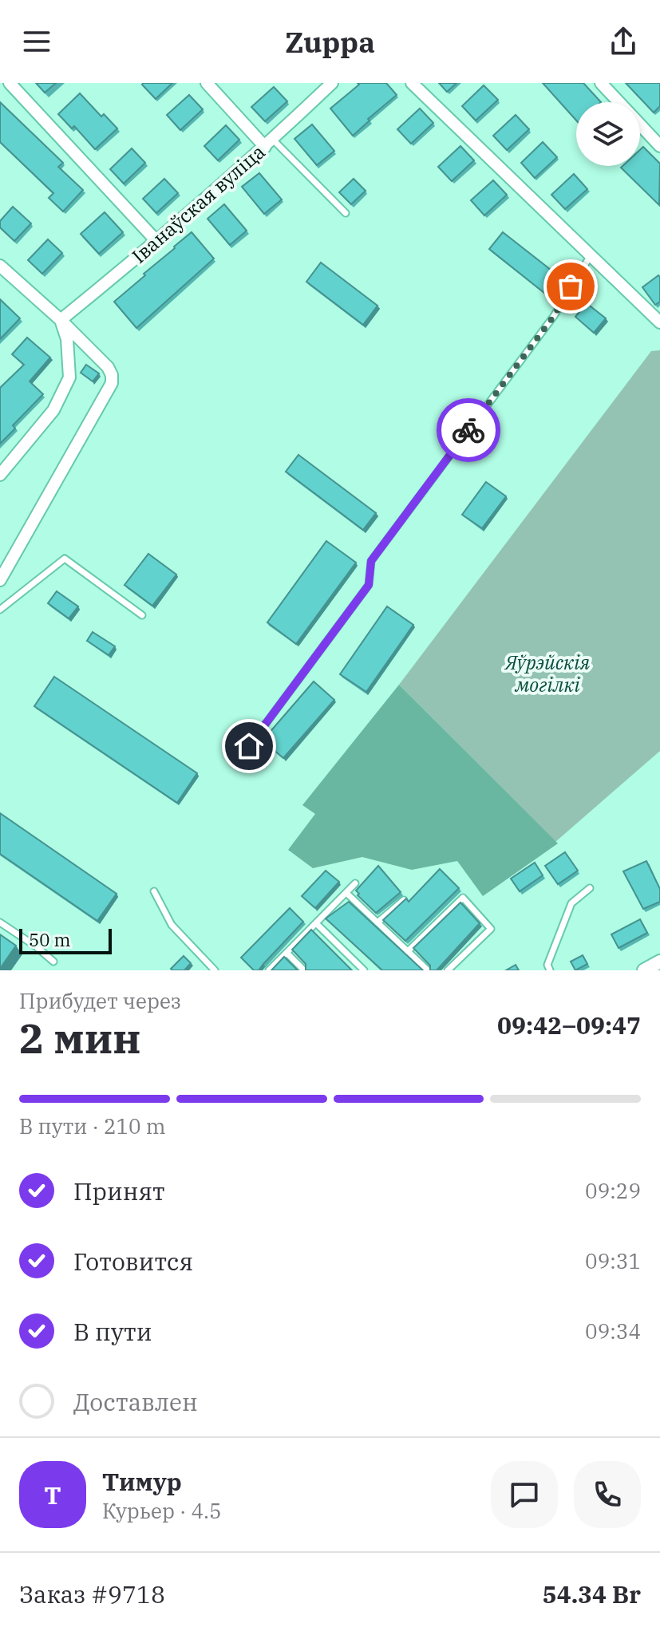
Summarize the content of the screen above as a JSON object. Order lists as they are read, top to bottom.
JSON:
{
  "streets": {
    "street": ["Іванаўская вуліца"]
  },
  "parks": ["Яўрэйскія могілкі"],
  "scale_bar": "50 m",
  "page": {
    "header": "Zuppa",
    "scale": "50 m",
    "heading": ["2 мин", "Прибудет через", "09:42–09:47"],
    "panel": [
      "Тимур",
      "Курьер · 4.5",
      "Заказ #9718",
      "54.34 Br"
    ],
    "bar": "В пути · 210 m",
    "list": [
      ["Принят", "09:29"],
      ["Готовится", "09:31"],
      ["В пути", "09:34"],
      "Доставлен"
    ],
    "round": "Т"
  }
}
